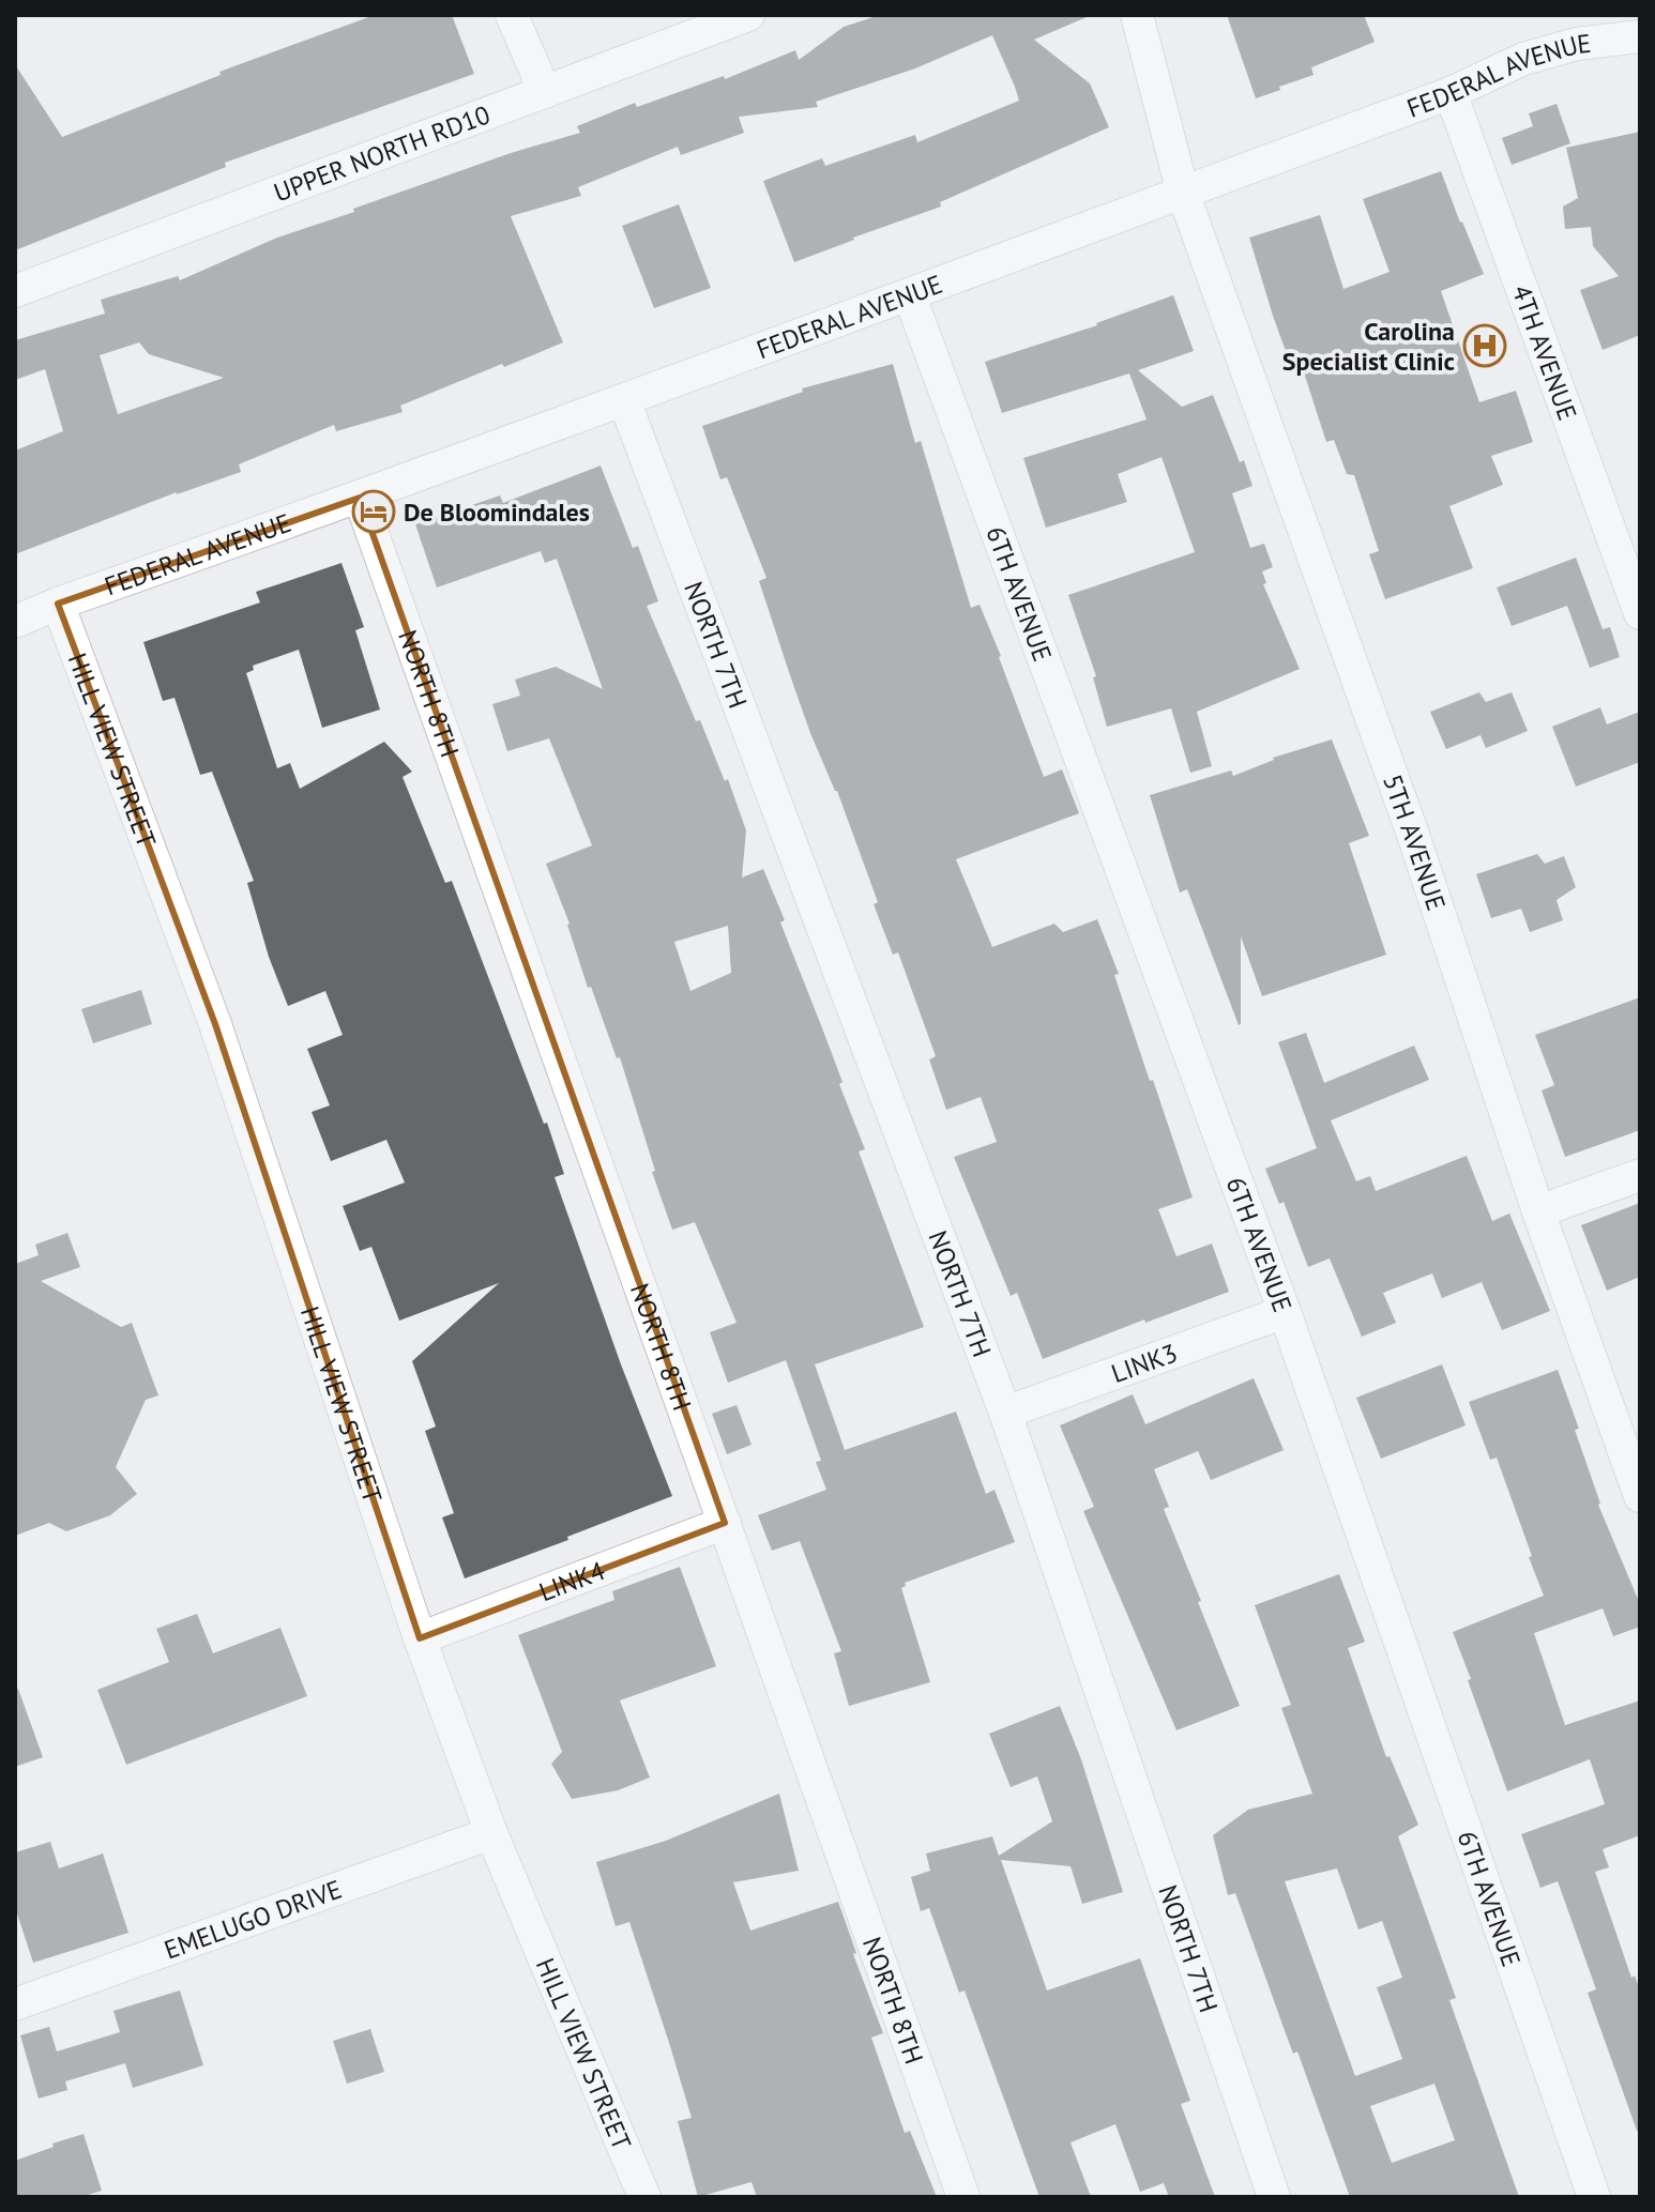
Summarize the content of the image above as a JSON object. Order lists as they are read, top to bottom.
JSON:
{
  "streets": {
    "street": [
      "FEDERAL AVENUE",
      "UPPER NORTH RD10",
      "4TH AVENUE",
      "6TH AVENUE",
      "NORTH 7TH",
      "NORTH 8TH",
      "HILL VIEW STREET",
      "5TH AVENUE",
      "LINK3",
      "LINK4",
      "EMELUGO DRIVE"
    ]
  },
  "crossings": [
    ["FEDERAL AVENUE", "4TH AVENUE"],
    ["FEDERAL AVENUE", "6TH AVENUE"],
    ["FEDERAL AVENUE", "NORTH 7TH"],
    ["FEDERAL AVENUE", "NORTH 8TH"],
    ["FEDERAL AVENUE", "HILL VIEW STREET"],
    ["FEDERAL AVENUE", "5TH AVENUE"],
    ["6TH AVENUE", "LINK3"],
    ["NORTH 7TH", "LINK3"],
    ["NORTH 8TH", "LINK4"],
    ["HILL VIEW STREET", "LINK4"],
    ["HILL VIEW STREET", "EMELUGO DRIVE"]
  ],
  "places": {
    "hospital": ["Carolina Specialist Clinic"],
    "hotel": ["De Bloomindales"]
  }
}
